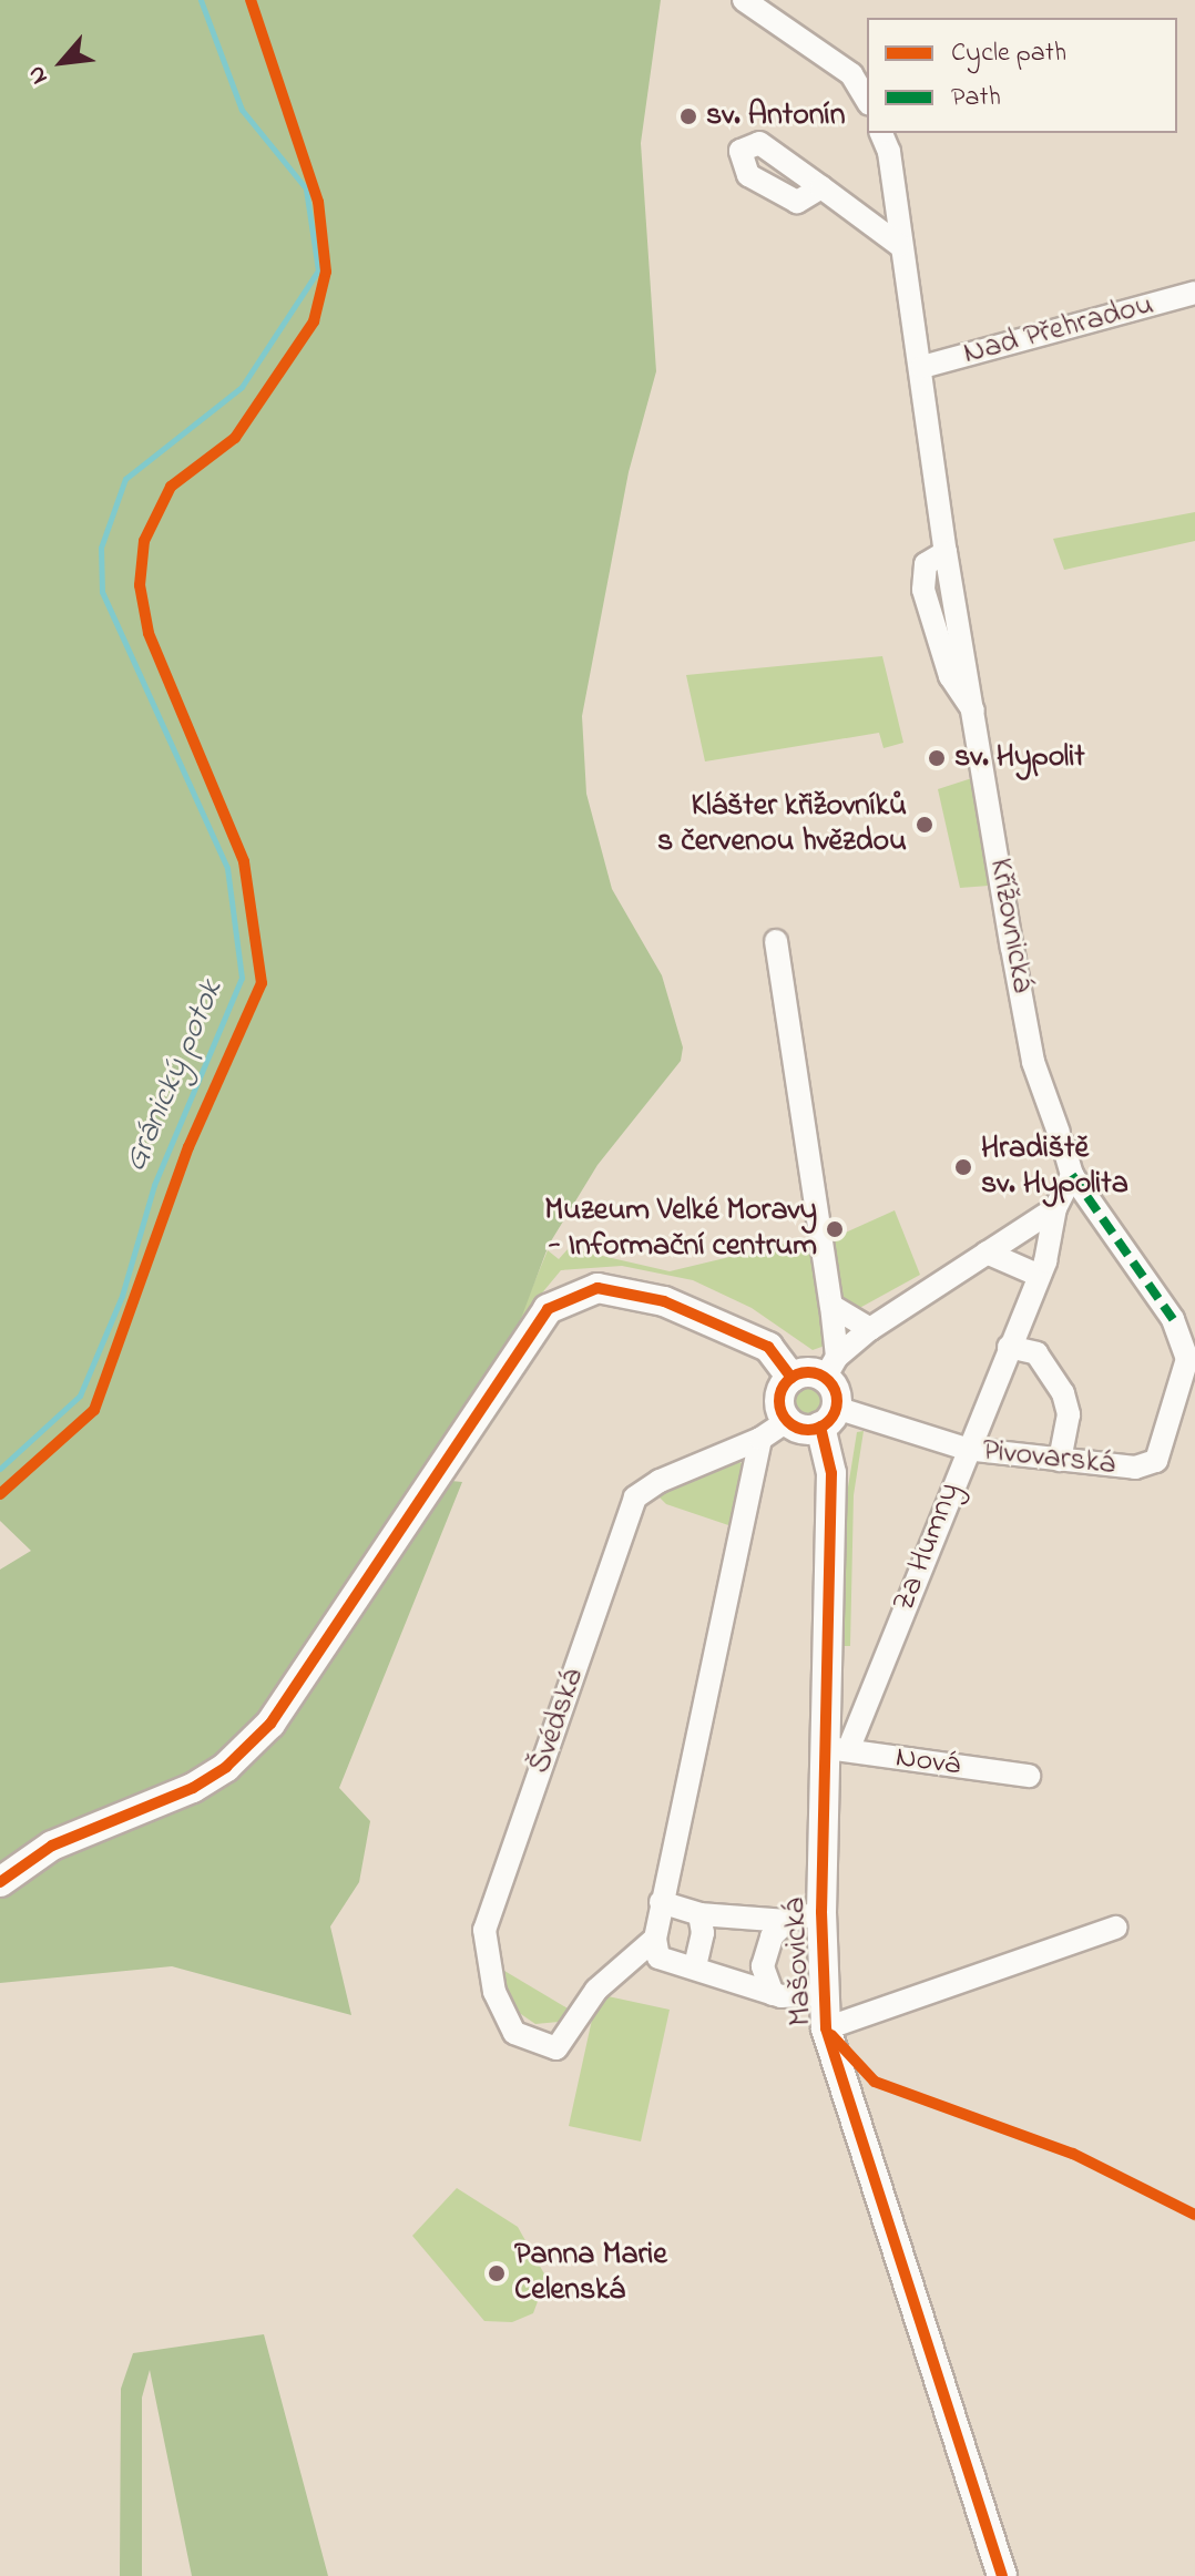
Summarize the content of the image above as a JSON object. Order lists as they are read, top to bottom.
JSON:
{
  "streets": {
    "street": [
      "Nad Přehradou",
      "Křížovnická",
      "Pivovarská",
      "Za Humny",
      "Švédská",
      "Nová",
      "Mašovická"
    ]
  },
  "crossings": [
    ["Nad Přehradou", "Křížovnická"],
    ["Křížovnická", "Pivovarská"],
    ["Pivovarská", "Za Humny"],
    ["Pivovarská", "Švédská"],
    ["Pivovarská", "Mašovická"],
    ["Za Humny", "Nová"],
    ["Za Humny", "Mašovická"],
    ["Švédská", "Mašovická"],
    ["Nová", "Mašovická"]
  ],
  "water": ["Gránický potok"],
  "places": [
    "sv. Antonín",
    "sv. Hypolit",
    "Klášter křižovníků s červenou hvězdou",
    "Hradiště sv. Hypolita",
    "Muzeum Velké Moravy - Informační centrum",
    "Panna Marie Celenská"
  ],
  "legend": ["Cycle path", "Path"],
  "north": "bottom left"
}
